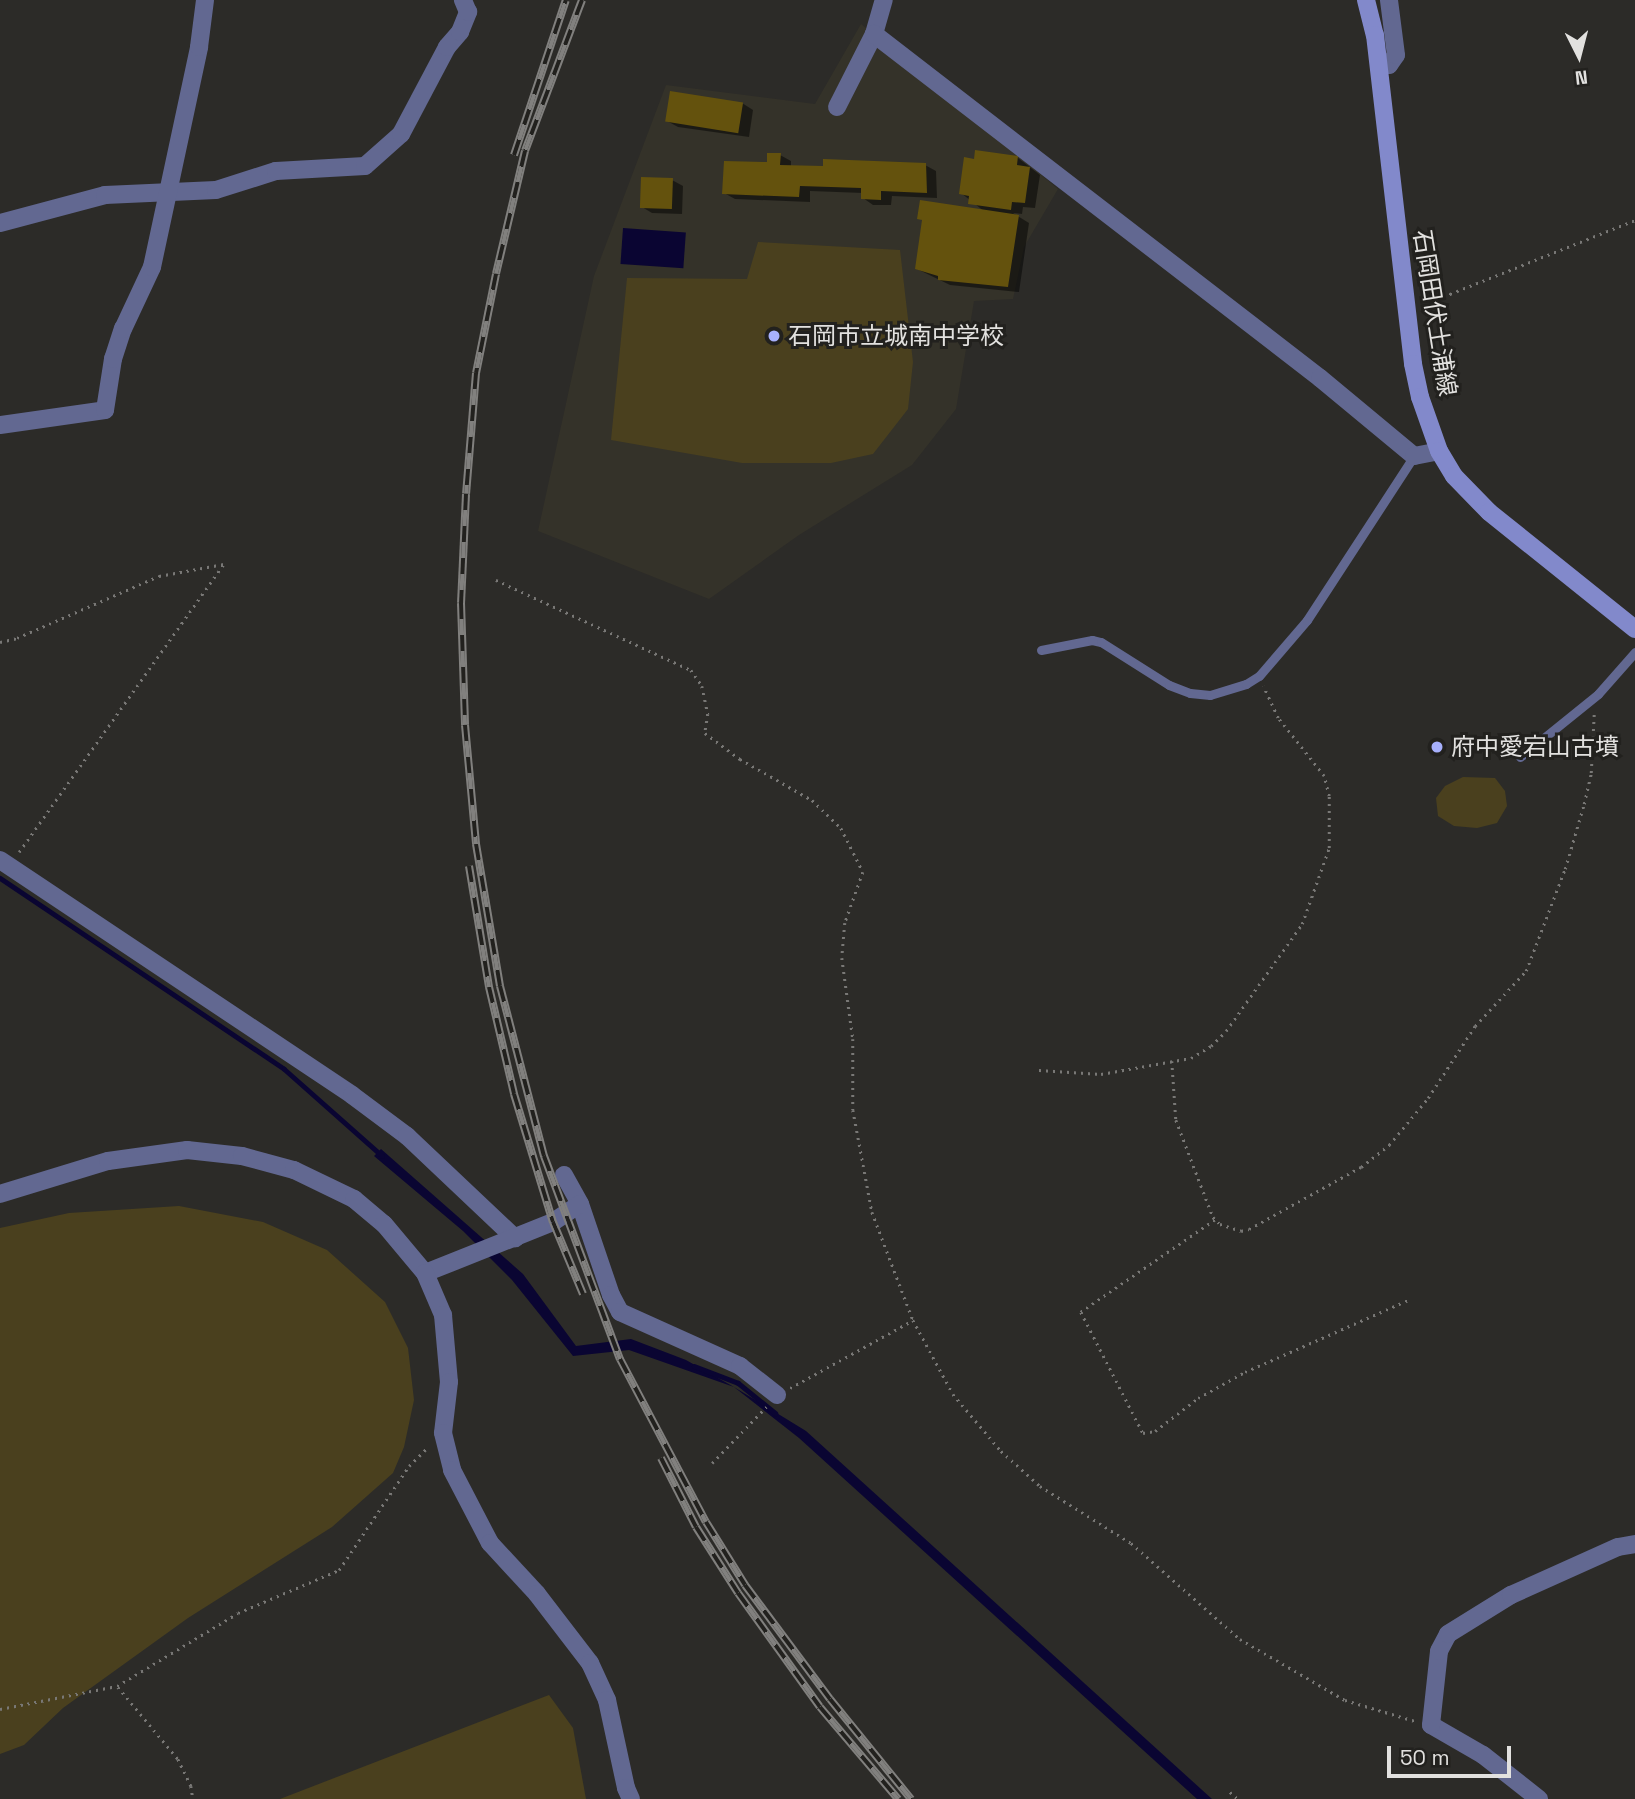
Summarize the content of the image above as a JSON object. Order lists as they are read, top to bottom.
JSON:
{
  "streets": {
    "main road": ["石岡田伏土浦線"]
  },
  "places": ["石岡市立城南中学校", "府中愛宕山古墳"],
  "scale_bar": "50 m",
  "north": "bottom"
}
